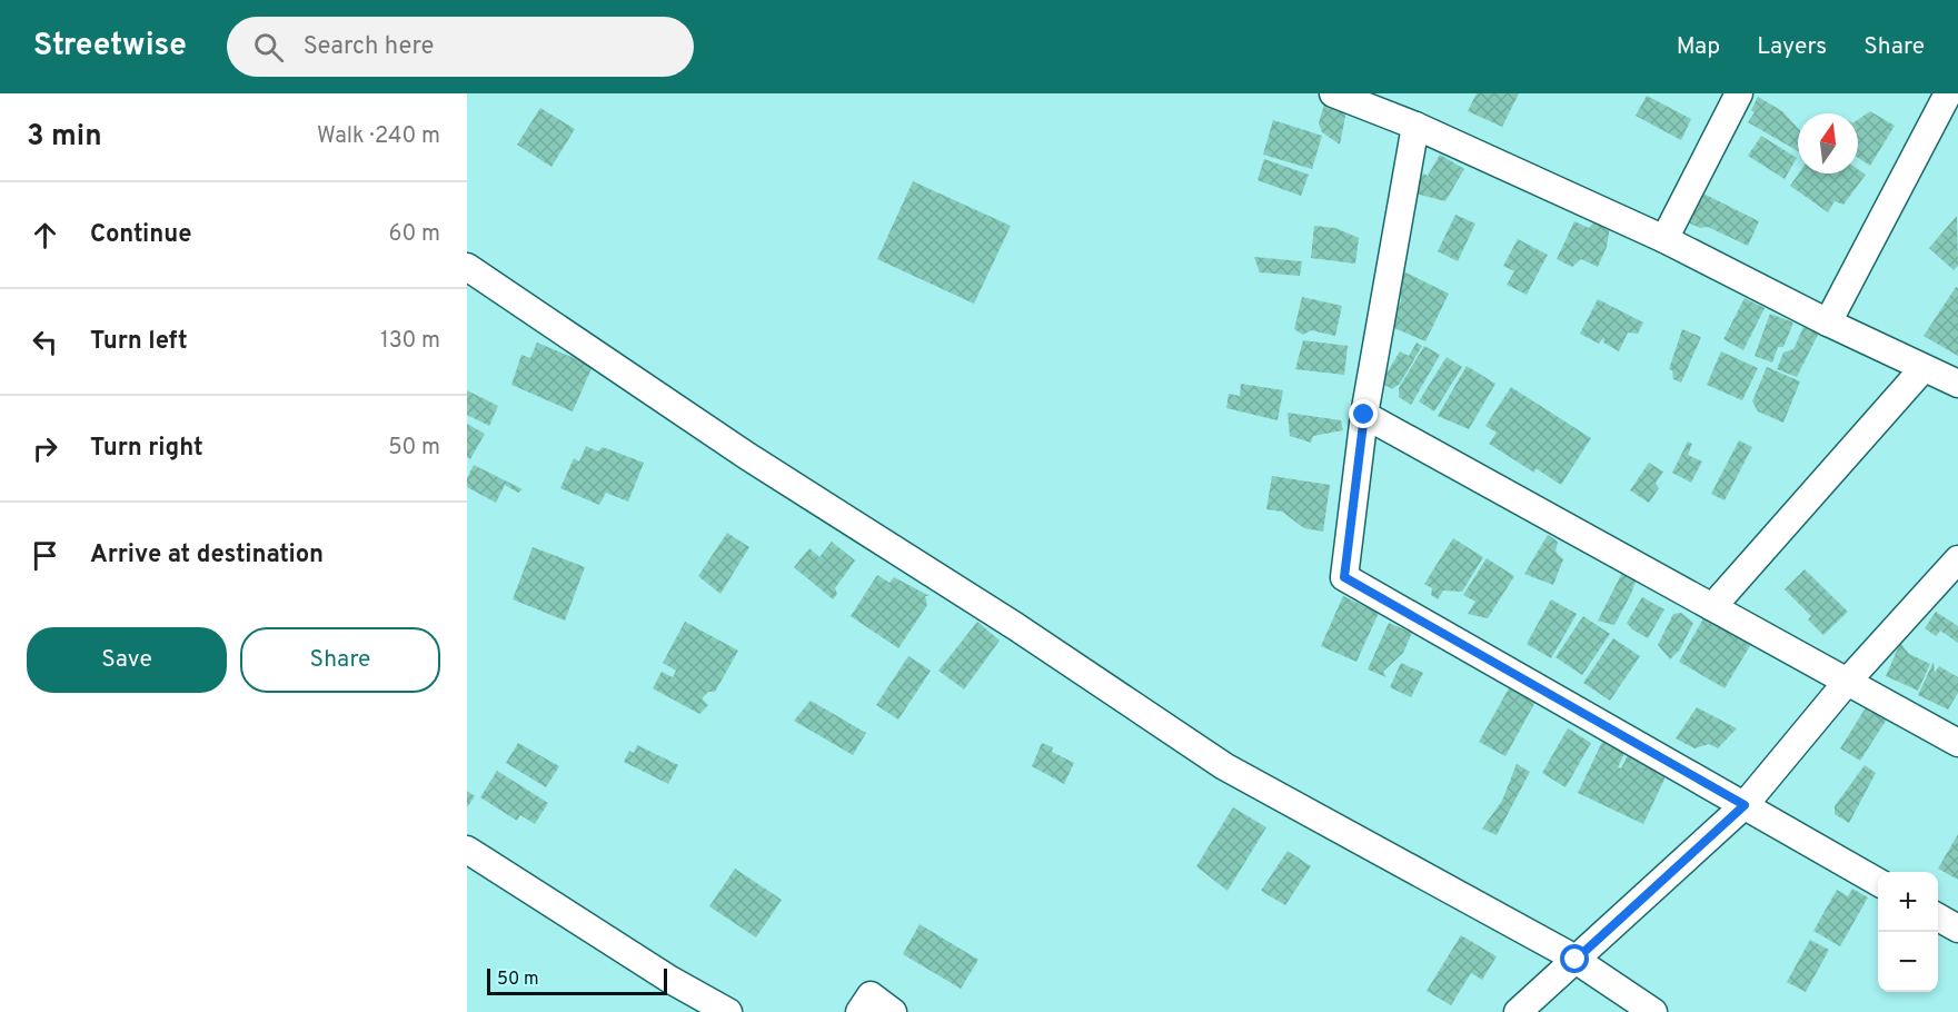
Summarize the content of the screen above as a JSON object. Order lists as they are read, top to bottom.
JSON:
{
  "scale_bar": "50 m",
  "north": "top",
  "page": {
    "header": "Streetwise",
    "search": "Search here",
    "nav": ["Map", "Layers", "Share"],
    "heading": ["3 min", "Walk · 240 m"],
    "list": [
      ["Continue", "60 m"],
      ["Turn left", "130 m"],
      ["Turn right", "50 m"],
      "Arrive at destination"
    ],
    "buttons": ["Save", "Share"],
    "map_buttons": ["+", "−"],
    "scale": "50 m"
  }
}
